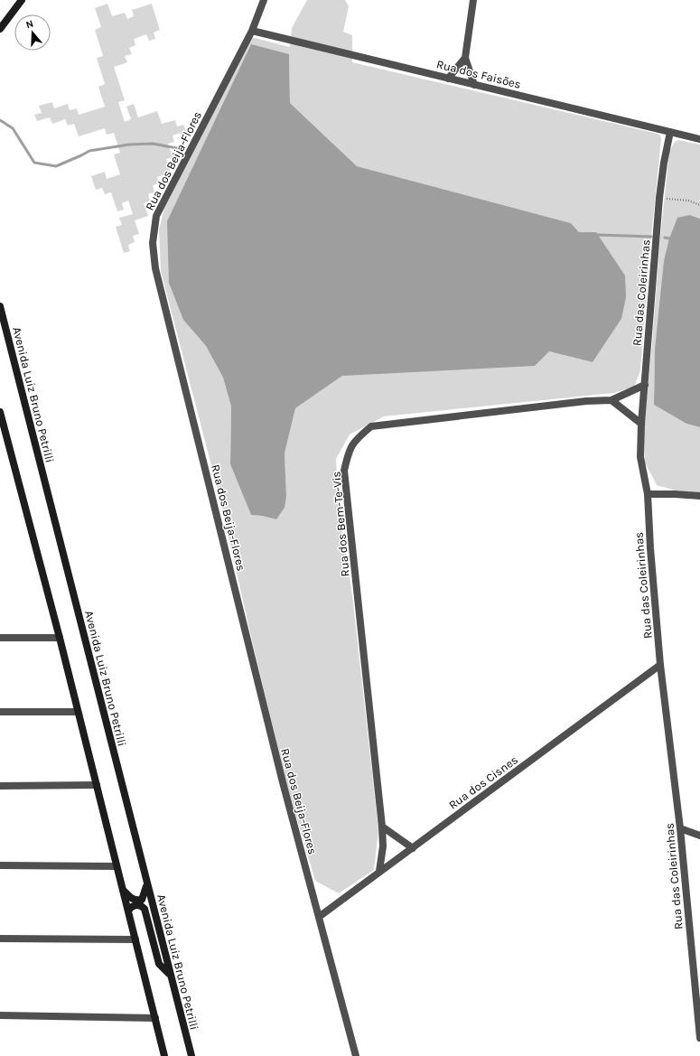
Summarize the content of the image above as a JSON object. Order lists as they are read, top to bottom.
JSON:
{
  "streets": {
    "main road": ["Avenida Luiz Bruno Petrilli"],
    "street": [
      "Rua dos Faisões",
      "Rua dos Beija-Flores",
      "Rua das Coleirinhas",
      "Rua dos Bem-Te-Vis",
      "Rua dos Cisnes"
    ]
  },
  "crossings": [
    ["Rua dos Faisões", "Rua dos Beija-Flores"],
    ["Rua dos Faisões", "Rua das Coleirinhas"],
    ["Rua dos Beija-Flores", "Rua dos Cisnes"],
    ["Rua das Coleirinhas", "Rua dos Bem-Te-Vis"],
    ["Rua das Coleirinhas", "Rua dos Cisnes"],
    ["Rua dos Bem-Te-Vis", "Rua dos Cisnes"]
  ],
  "north": "top"
}
